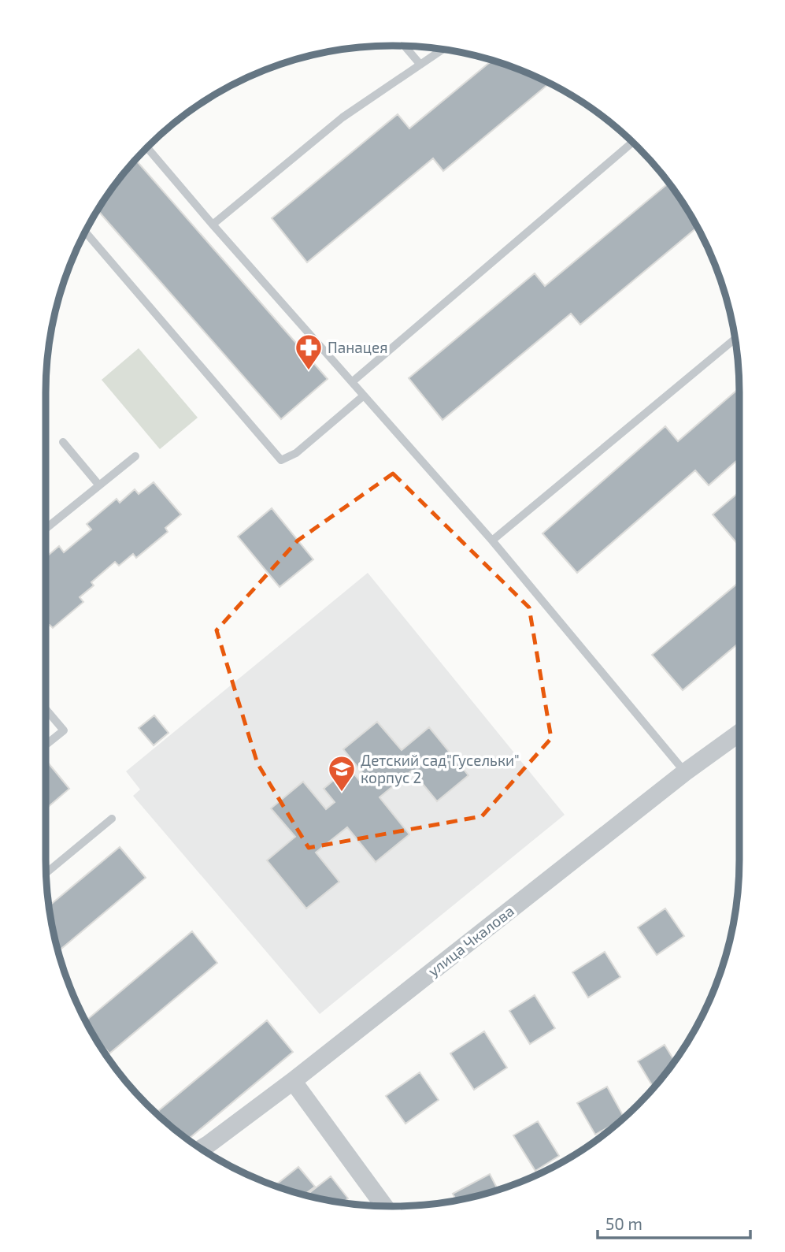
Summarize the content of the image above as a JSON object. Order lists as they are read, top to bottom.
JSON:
{
  "streets": {
    "street": ["улица Чкалова"]
  },
  "places": {
    "pharmacy": ["Панацея"],
    "school or university": ["Детский сад\"Гусельки\" корпус 2"]
  },
  "scale_bar": "50 m"
}
